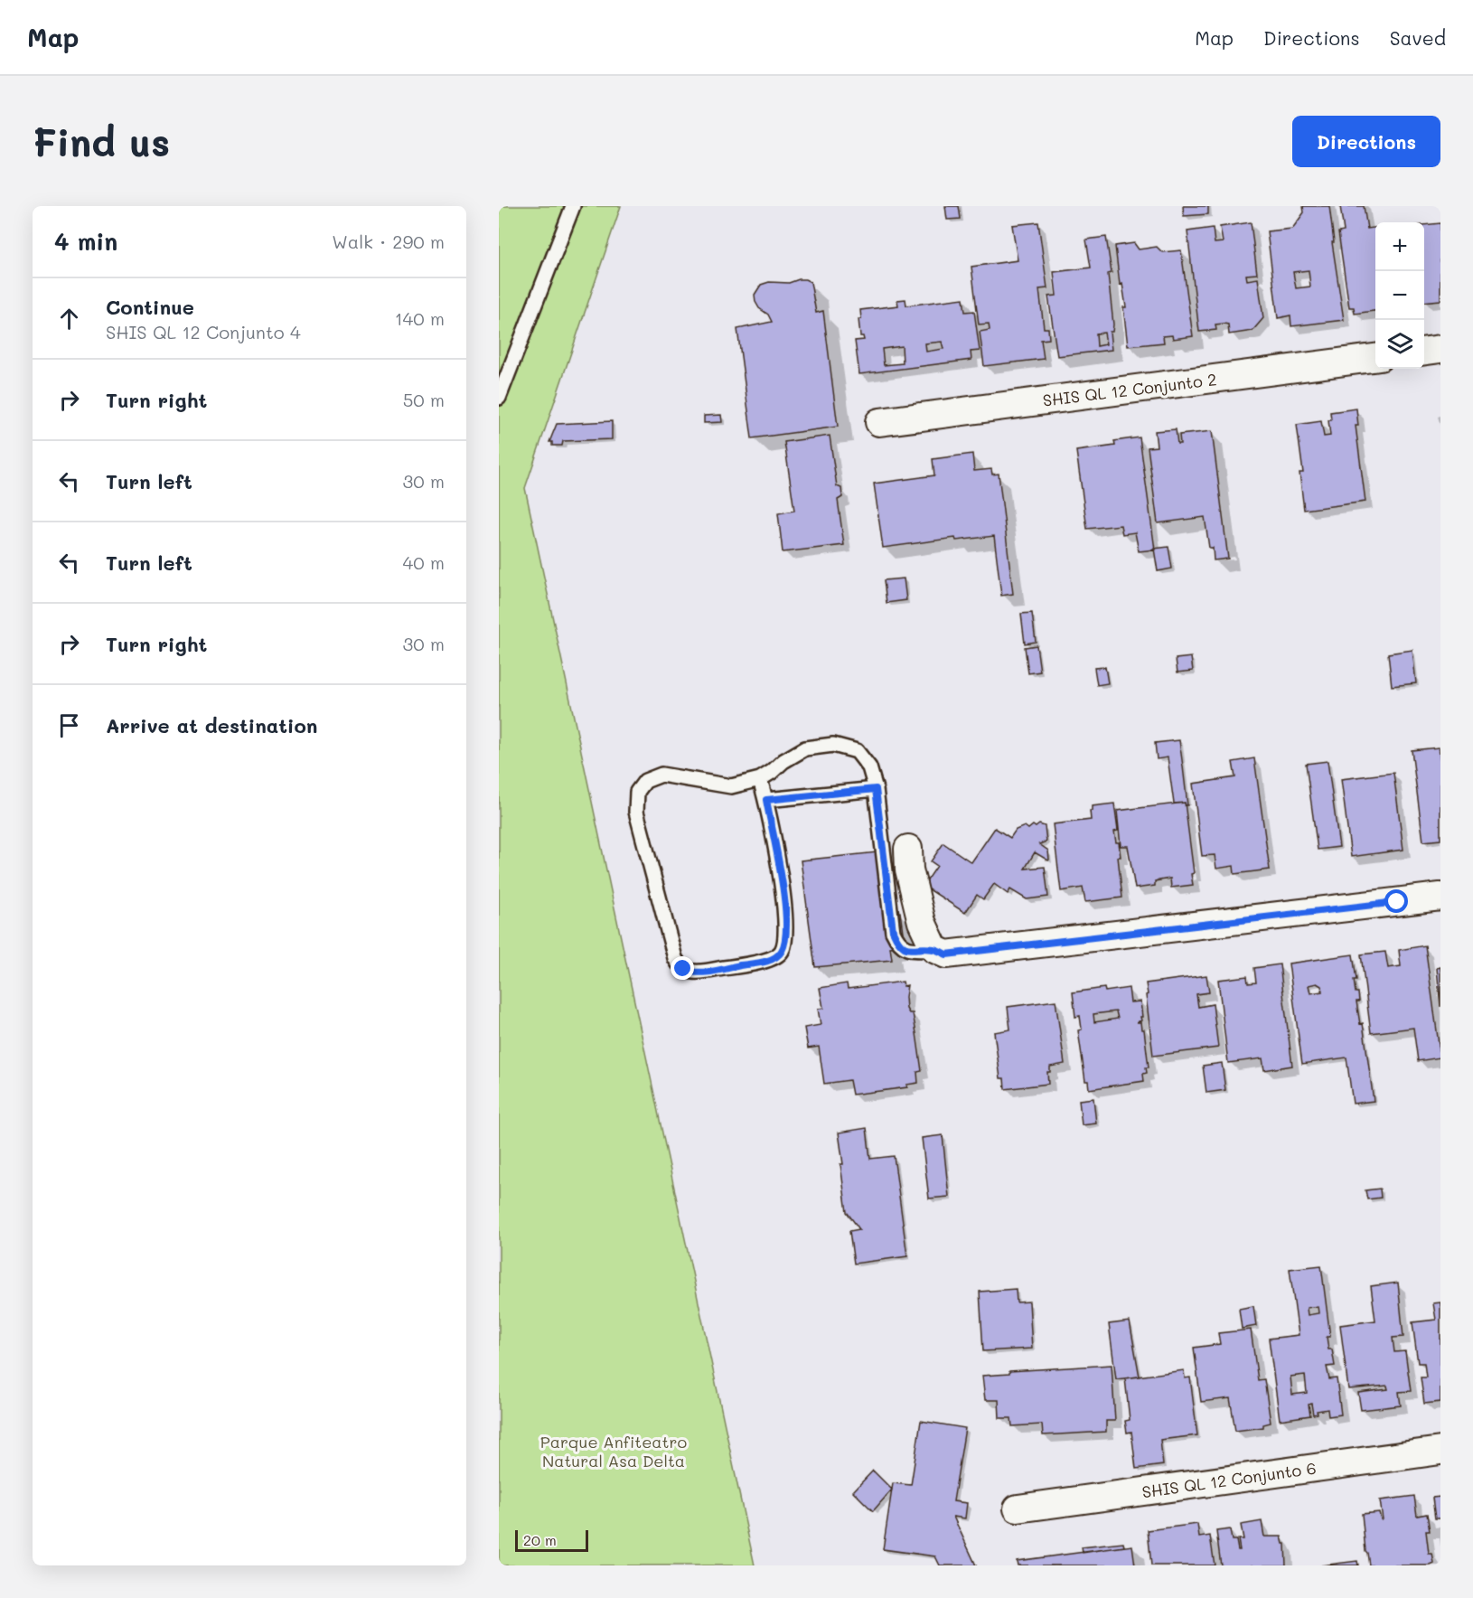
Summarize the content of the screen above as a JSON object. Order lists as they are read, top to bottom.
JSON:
{
  "streets": {
    "street": ["SHIS QL 12 Conjunto 2", "SHIS QL 12 Conjunto 6"]
  },
  "parks": ["Parque Anfiteatro Natural Asa Delta"],
  "scale_bar": "20 m",
  "page": {
    "header": "Map",
    "nav": ["Map", "Directions", "Saved"],
    "buttons": "Directions",
    "title": "Find us",
    "heading": ["4 min", "Walk · 290 m"],
    "map_buttons": ["+", "−"],
    "list": [
      ["Continue", "SHIS QL 12 Conjunto 4", "140 m"],
      ["Turn right", "50 m"],
      ["Turn left", "30 m"],
      ["Turn left", "40 m"],
      ["Turn right", "30 m"],
      "Arrive at destination"
    ],
    "scale": "20 m"
  }
}
